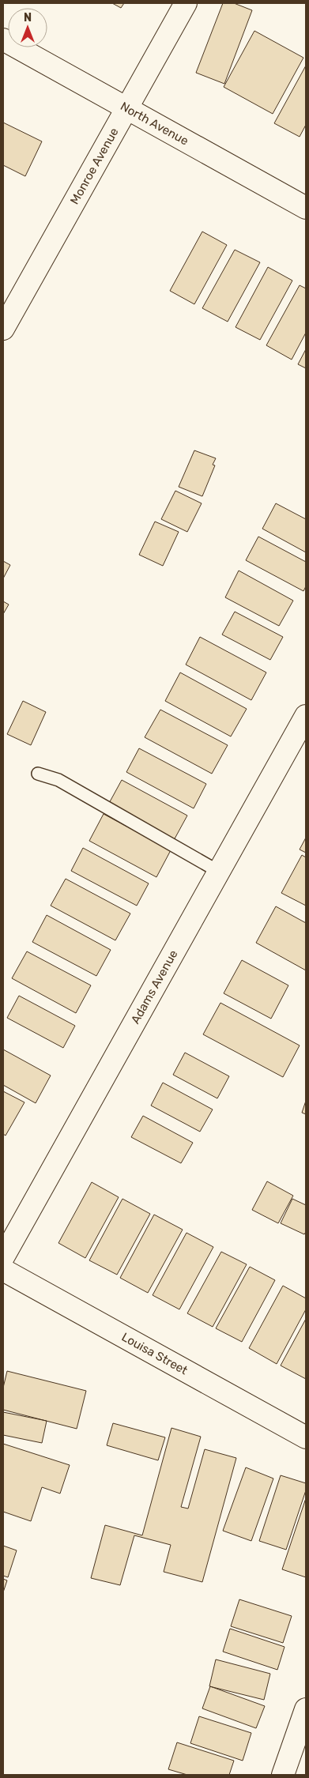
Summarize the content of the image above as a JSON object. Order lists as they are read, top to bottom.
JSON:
{
  "streets": {
    "street": [
      "North Avenue",
      "Monroe Avenue",
      "Adams Avenue",
      "Louisa Street"
    ]
  },
  "crossings": [
    ["North Avenue", "Monroe Avenue"]
  ],
  "north": "top"
}
